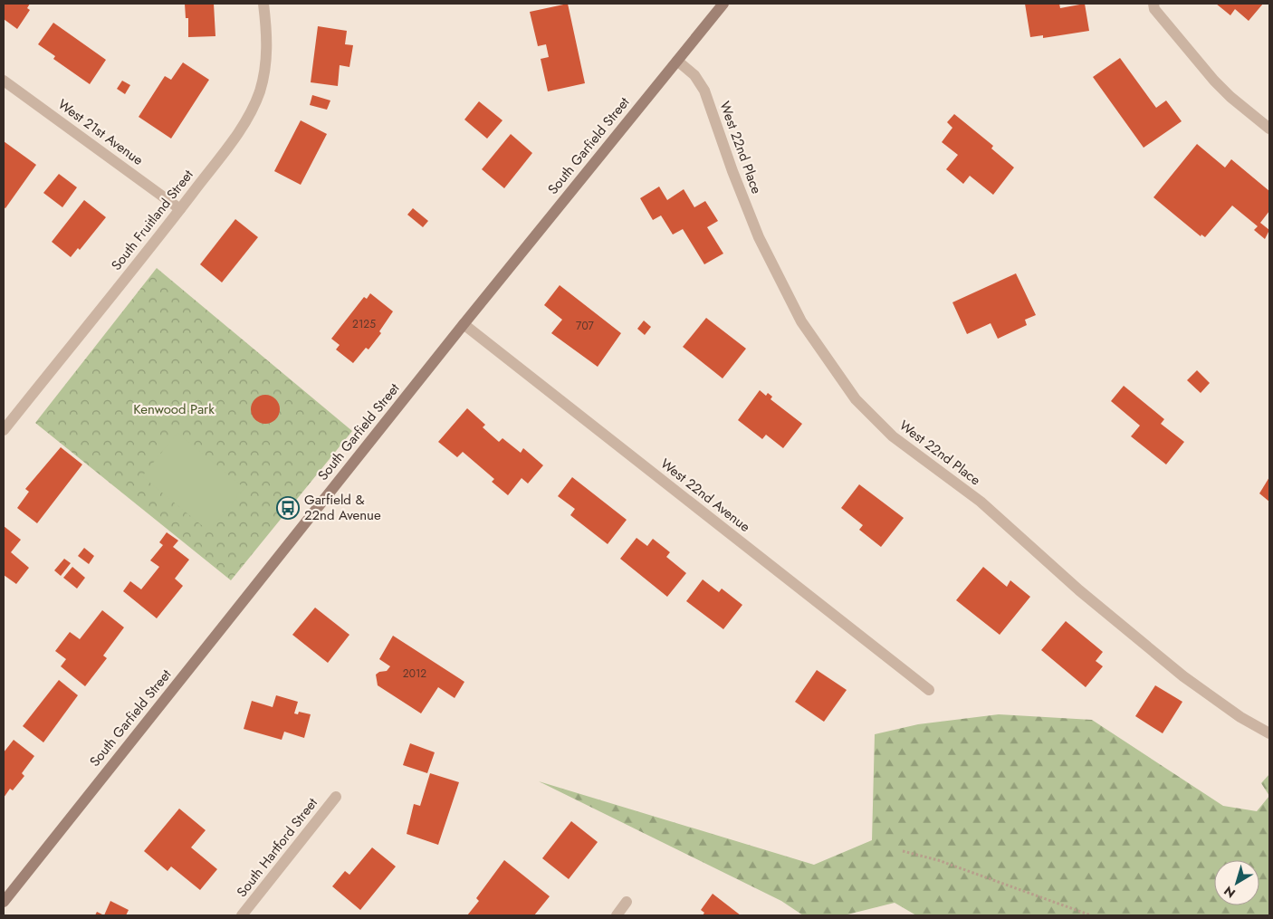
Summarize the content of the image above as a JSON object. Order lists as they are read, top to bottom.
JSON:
{
  "streets": {
    "street": [
      "West 21st Avenue",
      "South Garfield Street",
      "West 22nd Place",
      "South Fruitland Street",
      "West 22nd Avenue",
      "South Hartford Street"
    ]
  },
  "crossings": [
    ["West 21st Avenue", "South Fruitland Street"],
    ["South Garfield Street", "West 22nd Place"],
    ["South Garfield Street", "West 22nd Avenue"]
  ],
  "parks": ["Kenwood Park"],
  "places": {
    "bus stop": ["Garfield & 22nd Avenue"]
  },
  "house_numbers": ["2125", "707", "2012"],
  "north": "bottom left"
}
